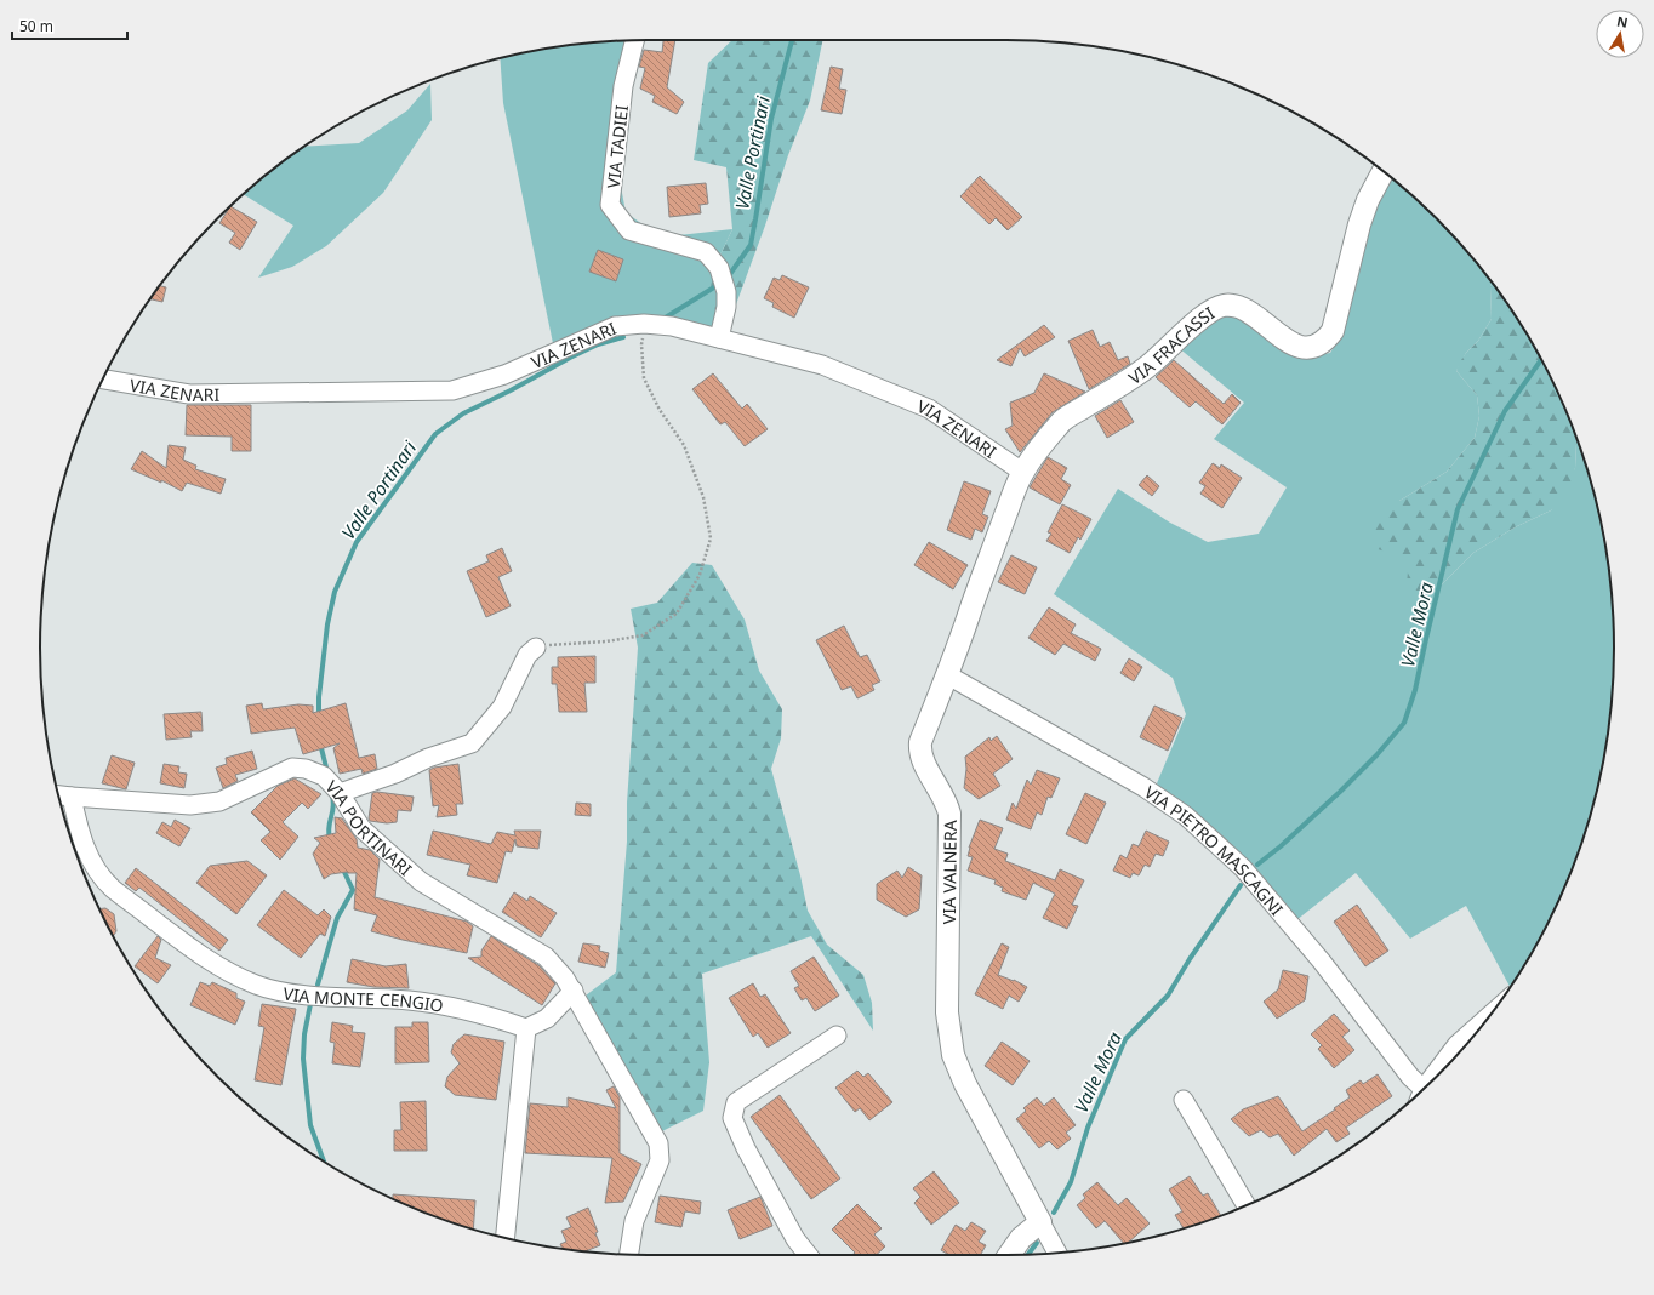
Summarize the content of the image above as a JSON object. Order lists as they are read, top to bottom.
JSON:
{
  "streets": {
    "street": [
      "VIA TADIEI",
      "VIA ZENARI",
      "VIA FRACASSI",
      "VIA PORTINARI",
      "VIA PIETRO MASCAGNI",
      "VIA VALNERA",
      "VIA MONTE CENGIO"
    ]
  },
  "crossings": [
    ["VIA TADIEI", "VIA ZENARI"],
    ["VIA ZENARI", "VIA FRACASSI"],
    ["VIA ZENARI", "VIA VALNERA"],
    ["VIA FRACASSI", "VIA VALNERA"],
    ["VIA PORTINARI", "VIA MONTE CENGIO"],
    ["VIA PIETRO MASCAGNI", "VIA VALNERA"]
  ],
  "water": ["Valle Portinari", "Valle Mora"],
  "scale_bar": "50 m",
  "north": "top"
}
